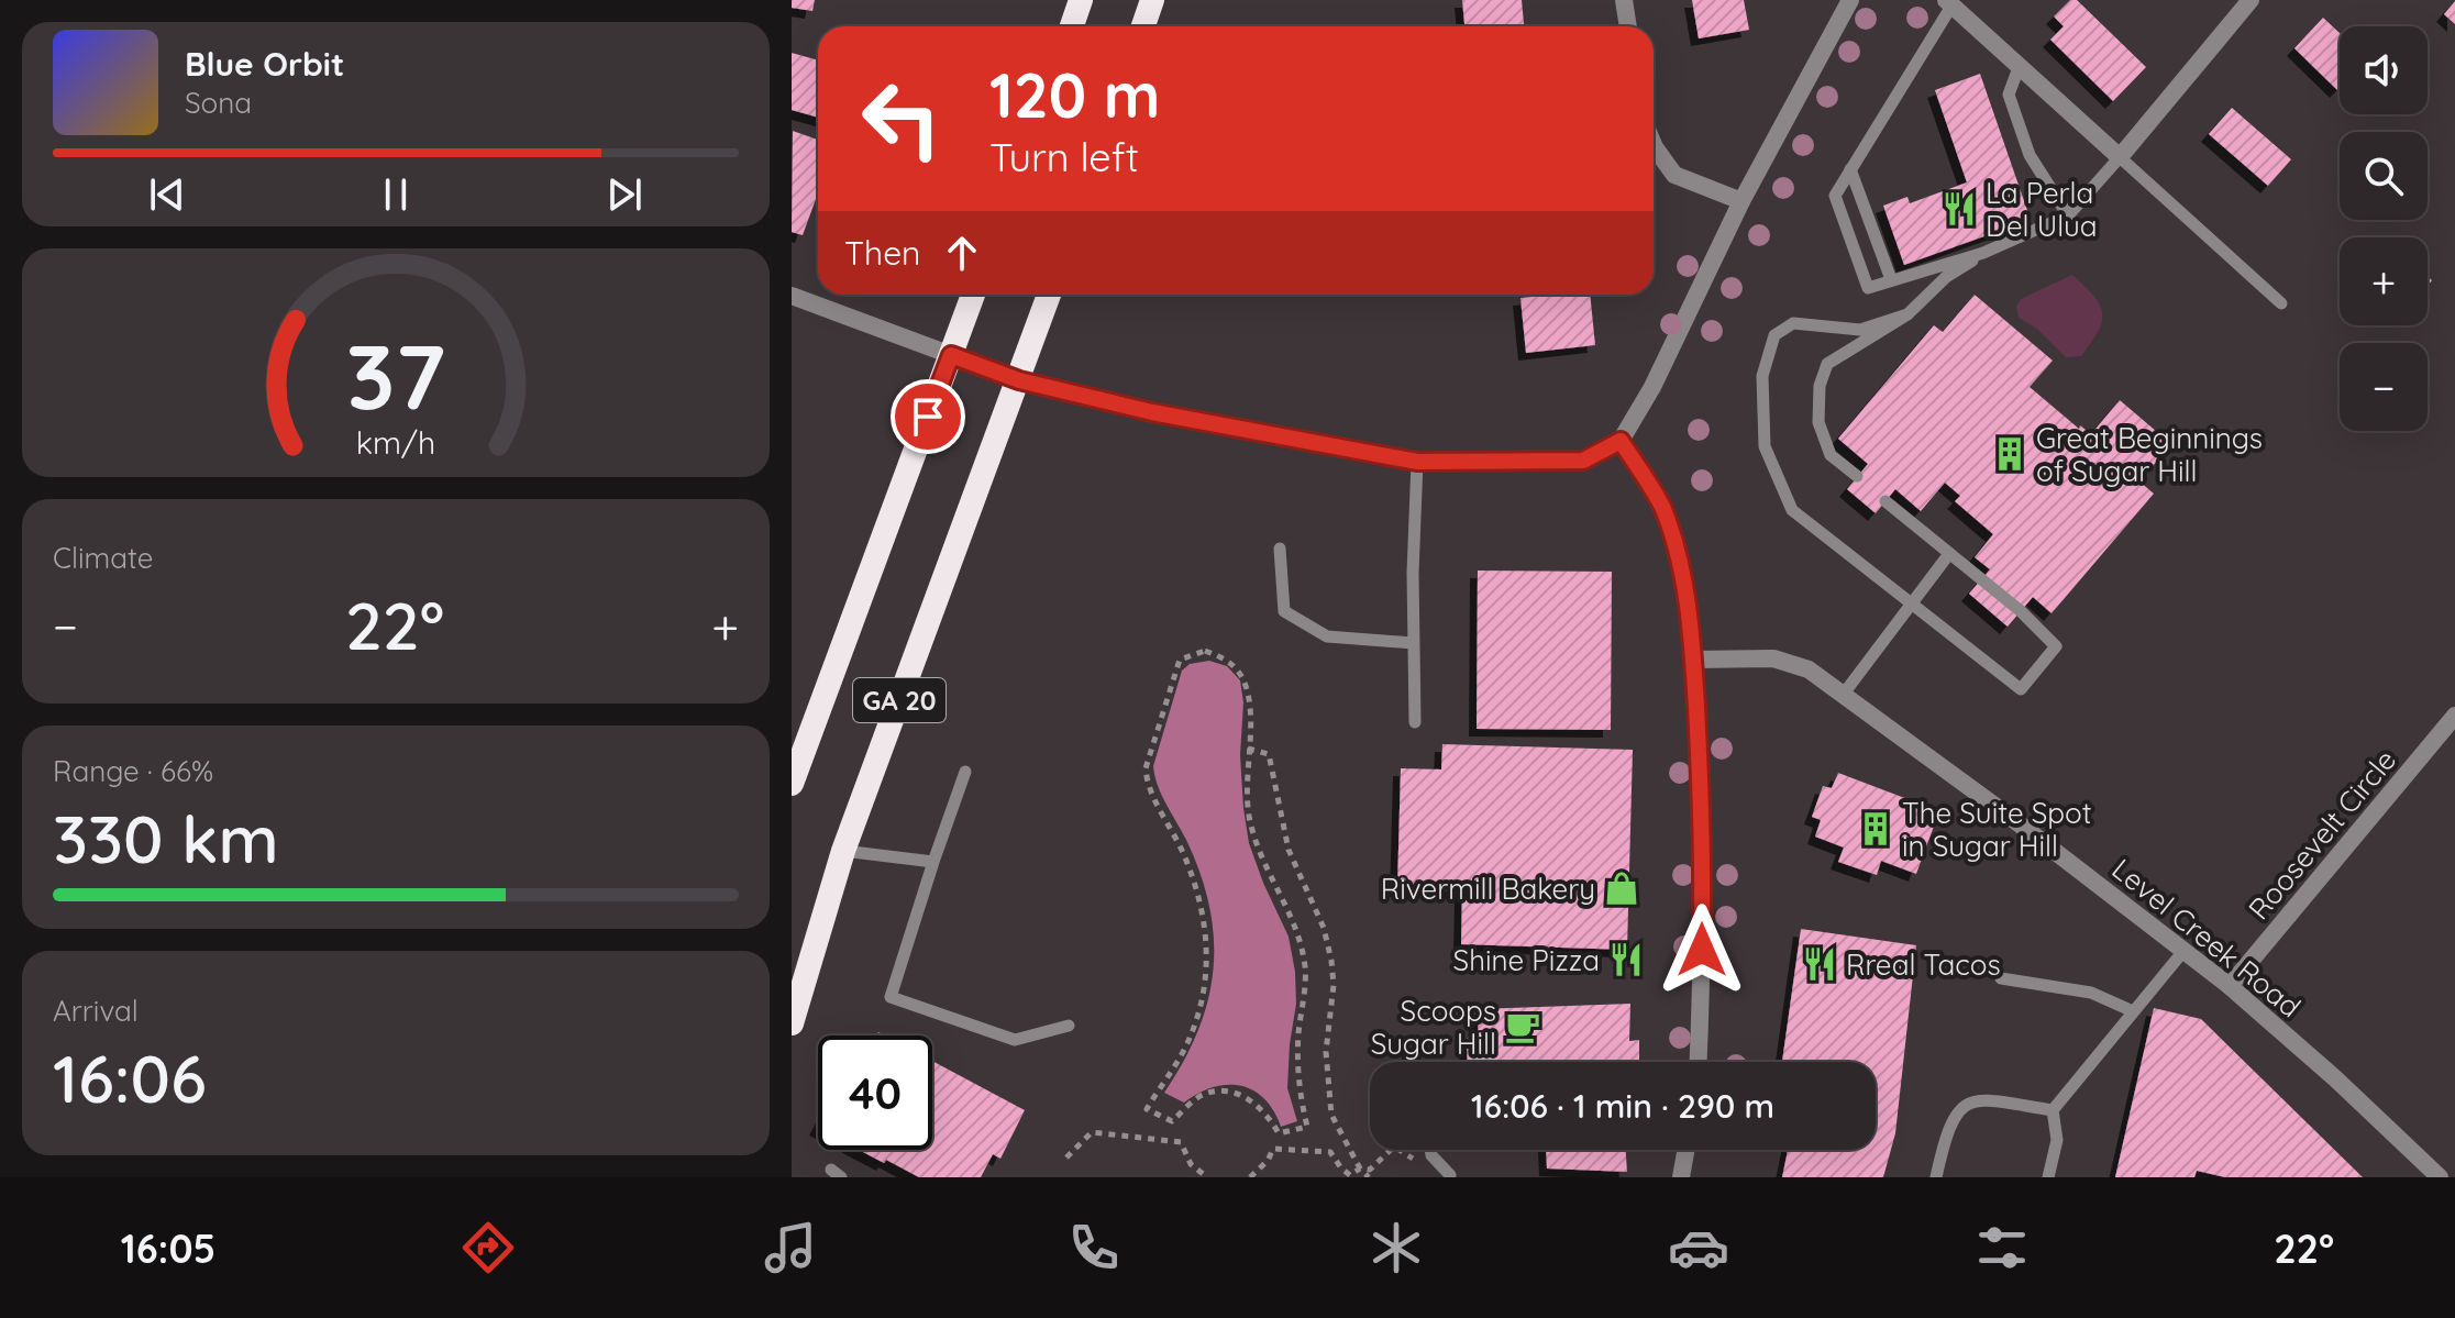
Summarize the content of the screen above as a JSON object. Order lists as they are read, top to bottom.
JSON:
{
  "streets": {
    "highway": ["GA 20"],
    "street": ["Roosevelt Circle", "Level Creek Road"]
  },
  "crossings": [
    ["Roosevelt Circle", "Level Creek Road"]
  ],
  "places": {
    "restaurant": ["La Perla Del Ulua", "Shine Pizza", "Rreal Tacos"],
    "building": ["Great Beginnings of Sugar Hill", "The Suite Spot in Sugar Hill"],
    "shop": ["Rivermill Bakery"],
    "cafe": ["Scoops Sugar Hill"]
  },
  "page": {
    "map_buttons": ["+", "−"],
    "turn": ["120 m", "Turn left"],
    "song": ["Blue Orbit", "Sona"],
    "then": "Then",
    "tile": [
      "Climate",
      ["Range · 66%", "330 km"],
      ["Arrival", "16:06"]
    ],
    "heat": ["−", "22°", "+"],
    "limit": "40",
    "trip": "16:06 · 1 min · 290 m",
    "tabs": ["16:05", "22°"],
    "gauge": ["37", "km/h"]
  }
}
